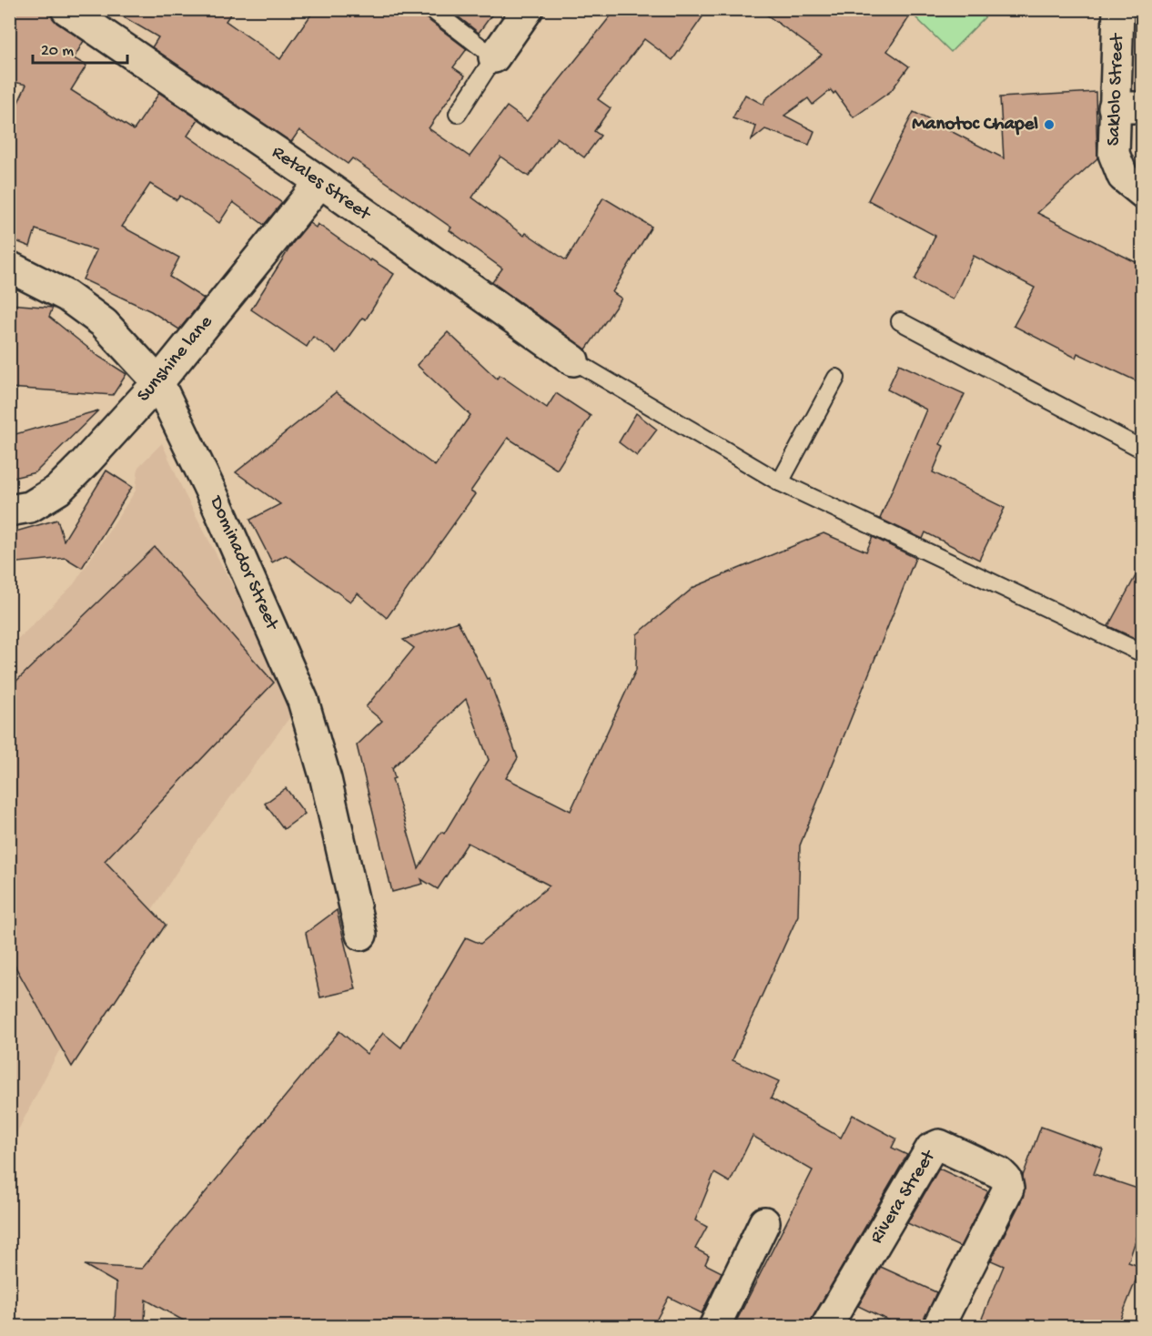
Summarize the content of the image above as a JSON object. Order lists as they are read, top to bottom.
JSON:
{
  "streets": {
    "street": [
      "Saklolo Street",
      "Retales Street",
      "Sunshine lane",
      "Dominador Street",
      "Rivera Street"
    ]
  },
  "crossings": [
    ["Retales Street", "Sunshine lane"],
    ["Sunshine lane", "Dominador Street"]
  ],
  "places": ["Manotoc Chapel"],
  "scale_bar": "20 m"
}
